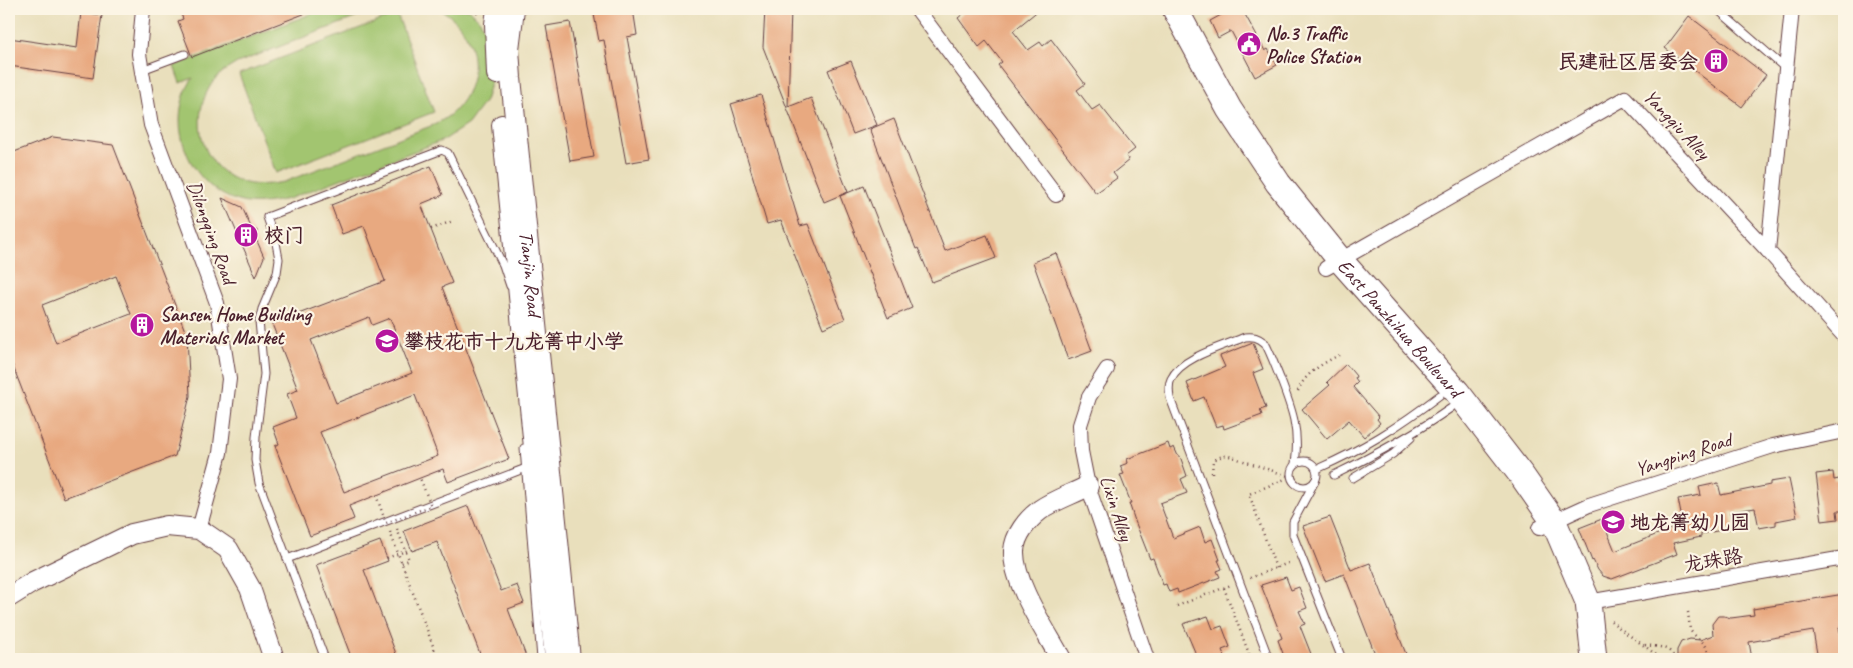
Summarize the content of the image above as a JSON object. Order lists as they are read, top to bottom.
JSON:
{
  "streets": {
    "highway": ["East Panzhihua Boulevard"],
    "main road": ["Tianjin Road"],
    "street": [
      "Yangqiu Alley",
      "Dilongqing Road",
      "Yangping Road",
      "Lixin Alley",
      "龙珠路"
    ]
  },
  "crossings": [
    ["Yangqiu Alley", "East Panzhihua Boulevard"],
    ["East Panzhihua Boulevard", "Yangping Road"],
    ["East Panzhihua Boulevard", "龙珠路"]
  ],
  "places": {
    "public building": ["No.3 Traffic Police Station"],
    "building": ["民建社区居委会", "校门", "Sansen Home Building Materials Market"],
    "school or university": ["攀枝花市十九龙箐中小学", "地龙箐幼儿园"]
  }
}
